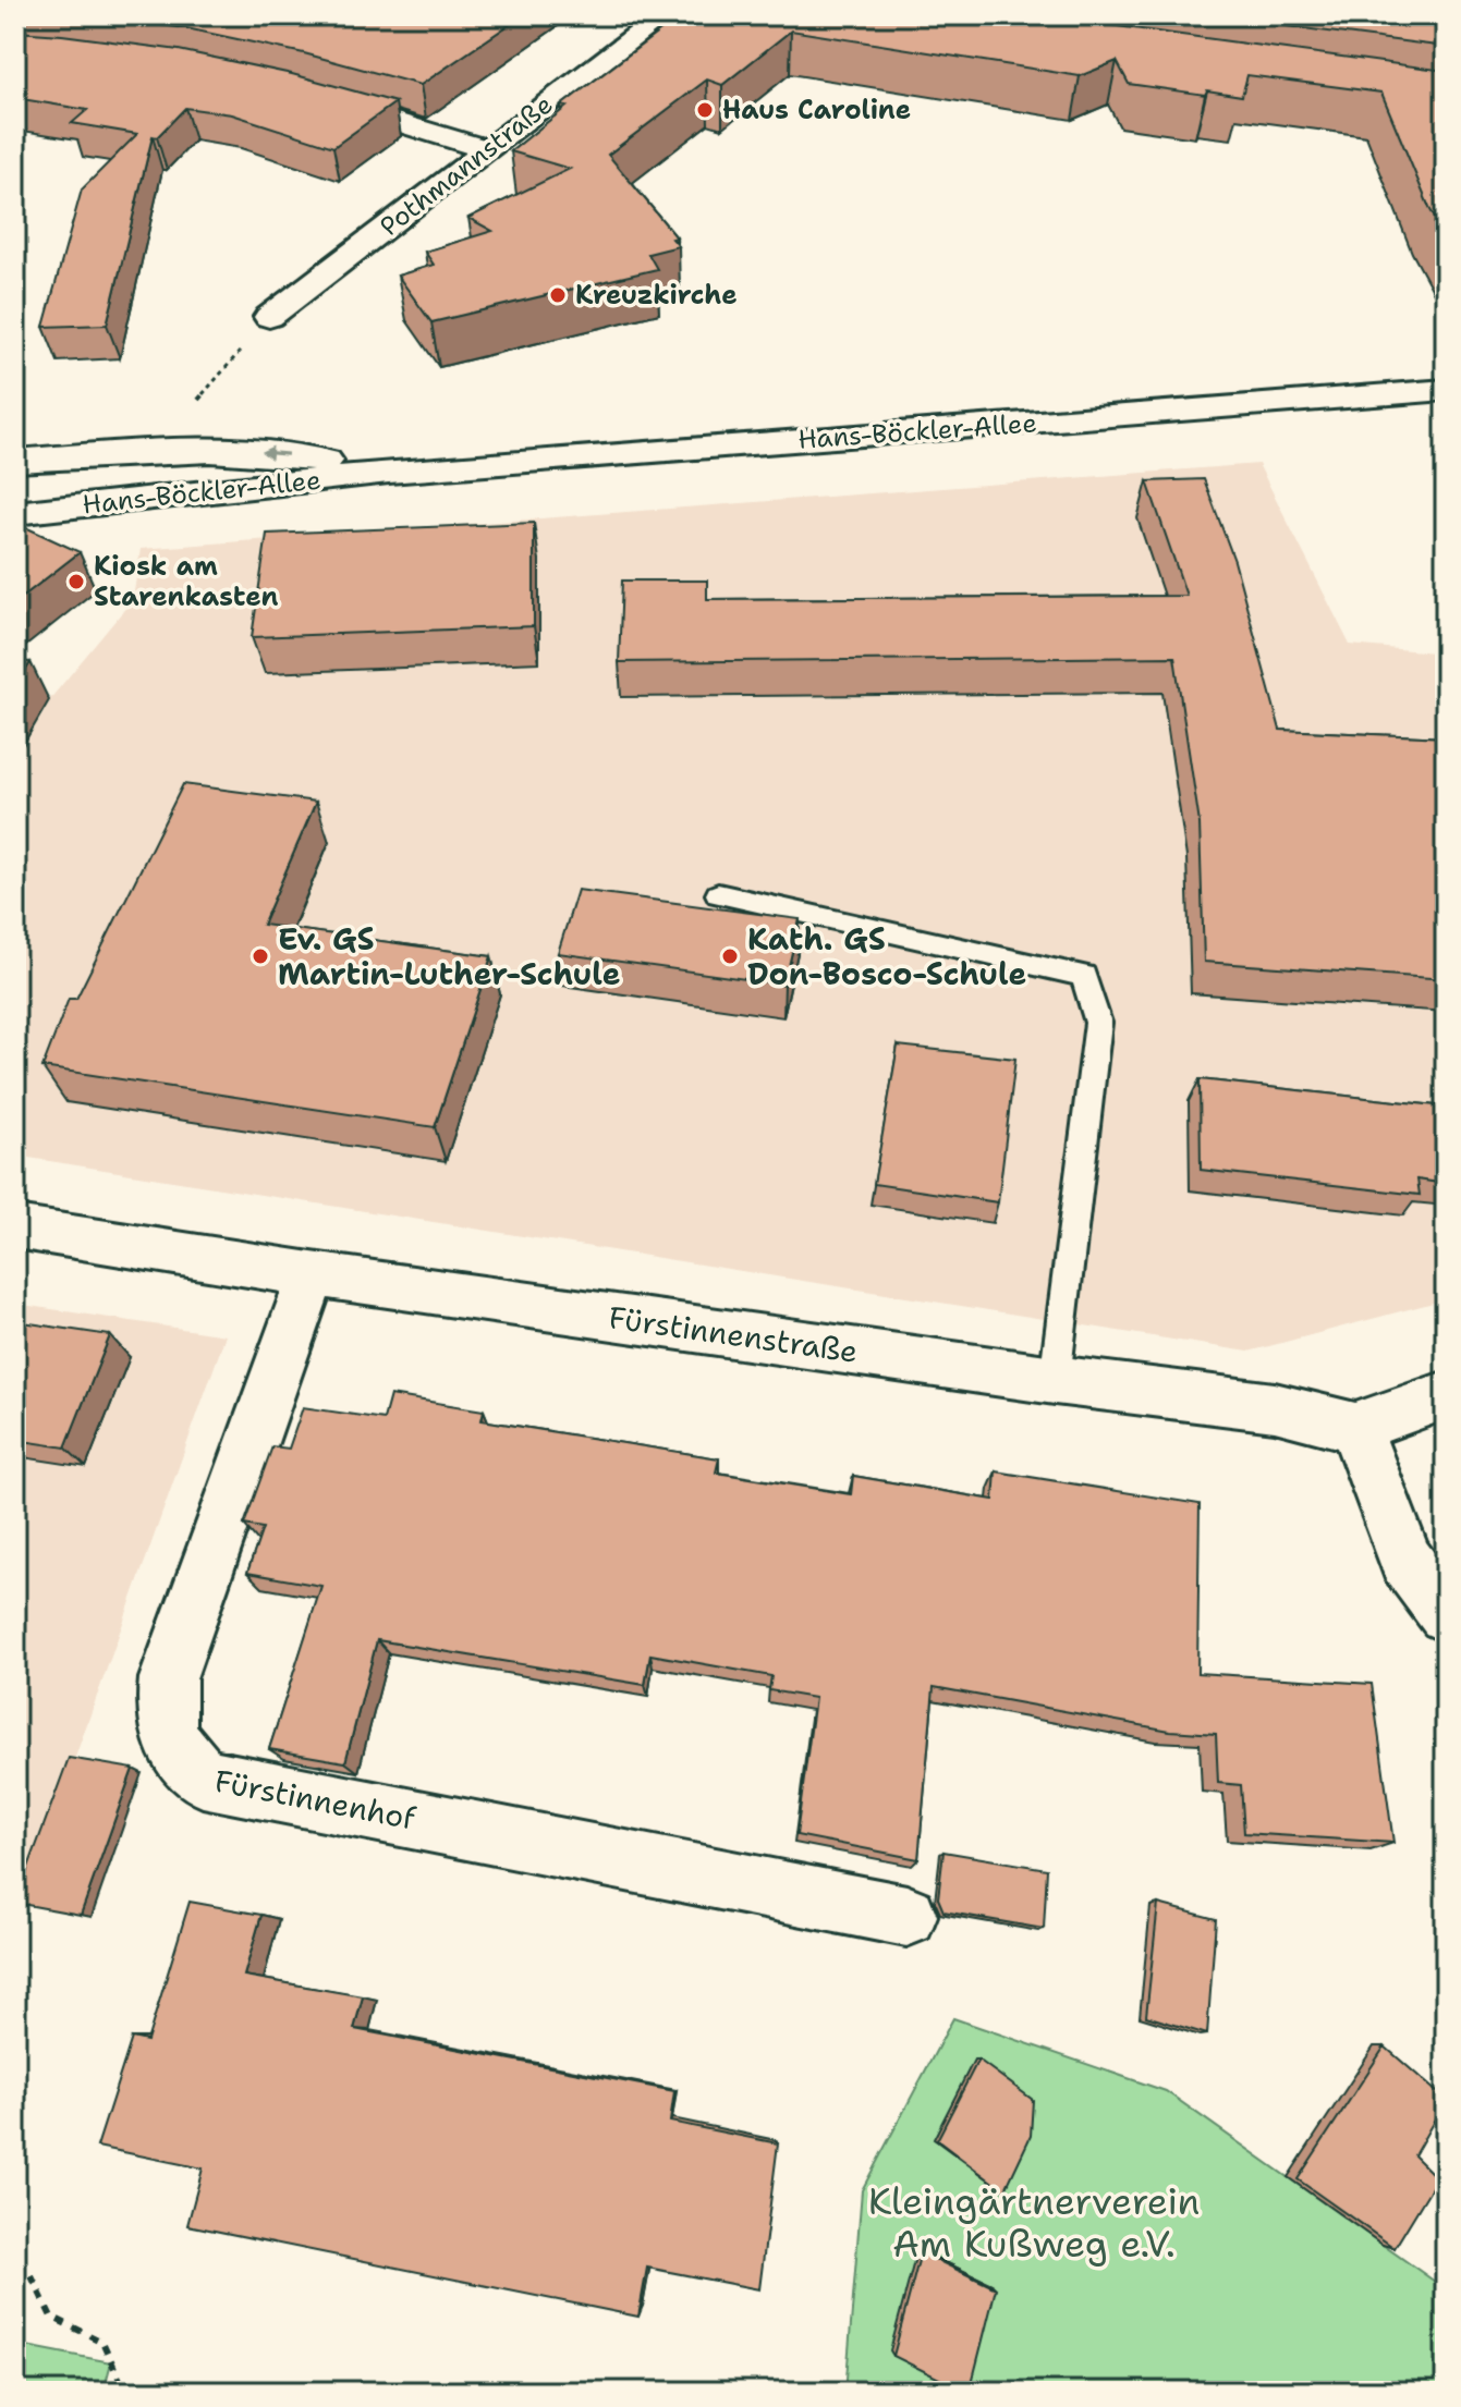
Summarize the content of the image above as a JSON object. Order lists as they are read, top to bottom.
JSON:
{
  "streets": {
    "street": [
      "Pothmannstraße",
      "Hans-Böckler-Allee",
      "Fürstinnenstraße",
      "Fürstinnenhof"
    ]
  },
  "crossings": [
    ["Fürstinnenstraße", "Fürstinnenhof"]
  ],
  "parks": ["Kleingärtnerverein Am Kußweg e.V."],
  "places": [
    "Haus Caroline",
    "Kreuzkirche",
    "Kiosk am Starenkasten",
    "Ev. GS Martin-Luther-Schule",
    "Kath. GS Don-Bosco-Schule"
  ]
}
